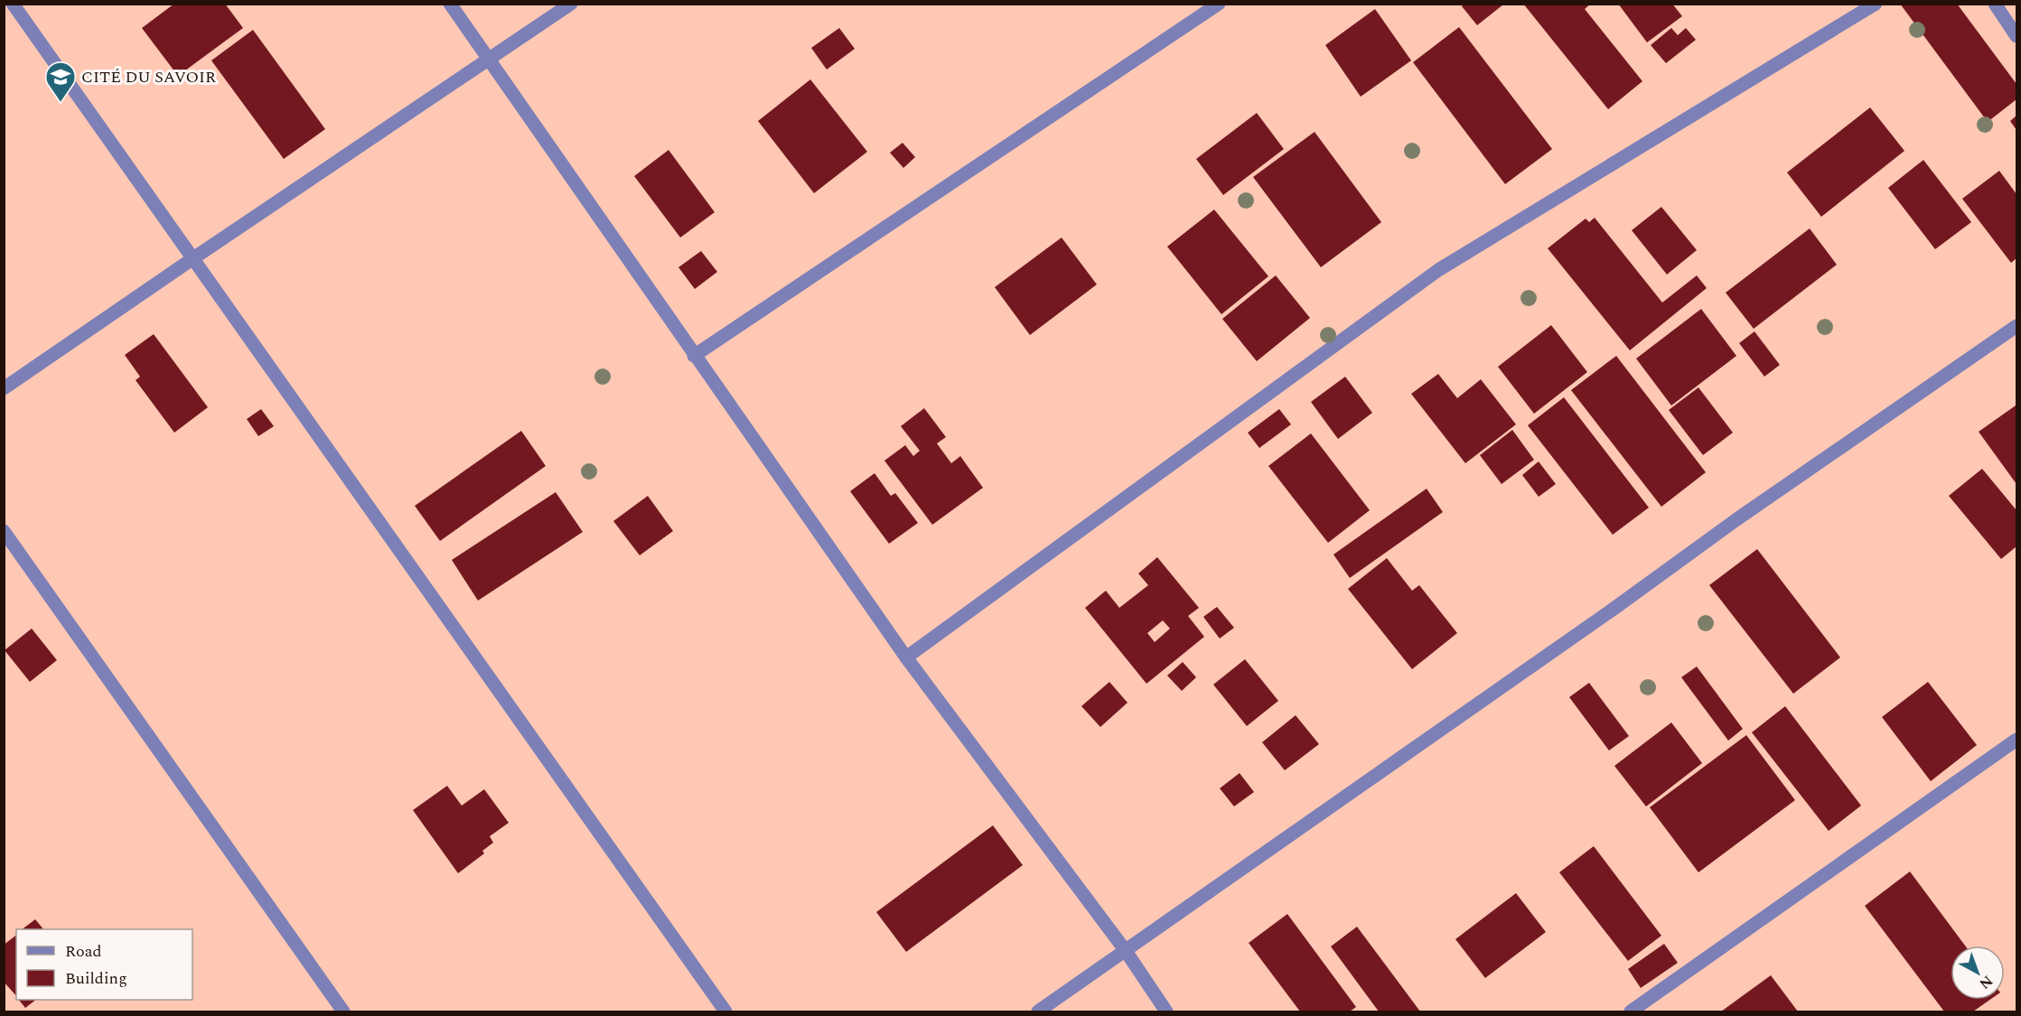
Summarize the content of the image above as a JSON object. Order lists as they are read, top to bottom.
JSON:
{
  "places": {
    "school or university": ["CITÉ DU SAVOIR"]
  },
  "legend": ["Road", "Building"],
  "north": "bottom right"
}
